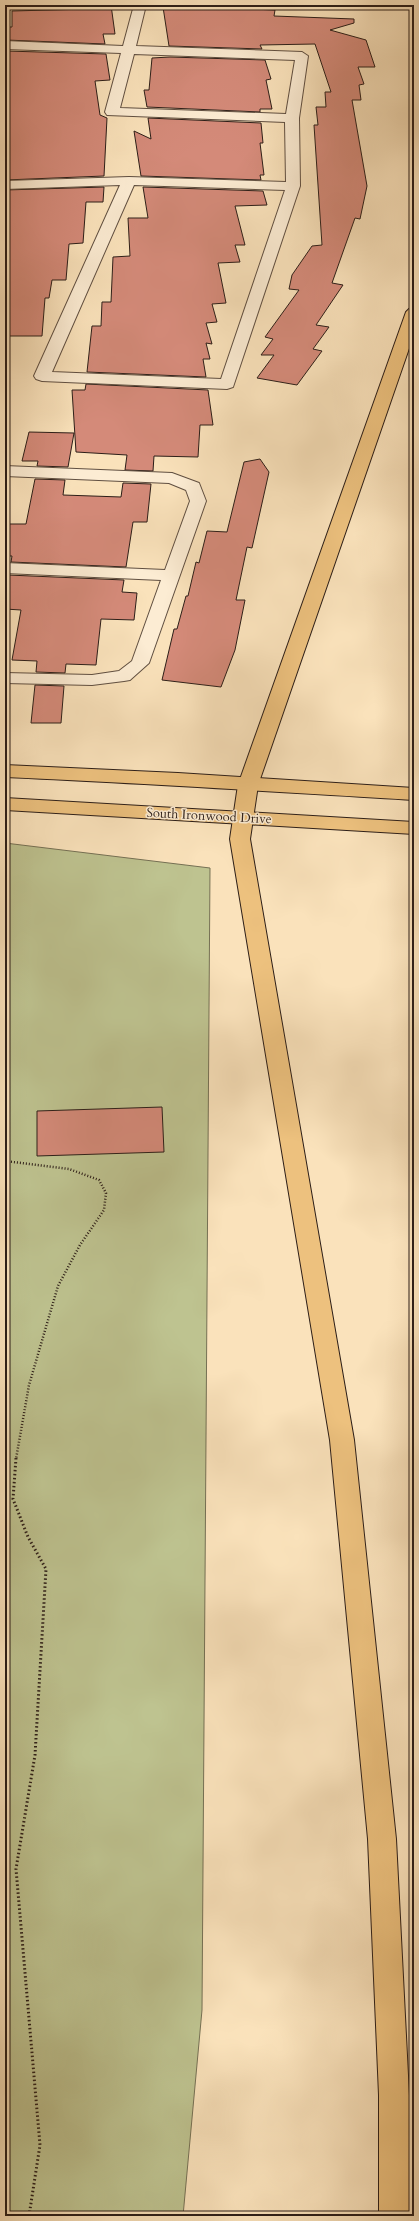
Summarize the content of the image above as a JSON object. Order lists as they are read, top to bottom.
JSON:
{
  "streets": {
    "main road": ["South Ironwood Drive"]
  }
}
